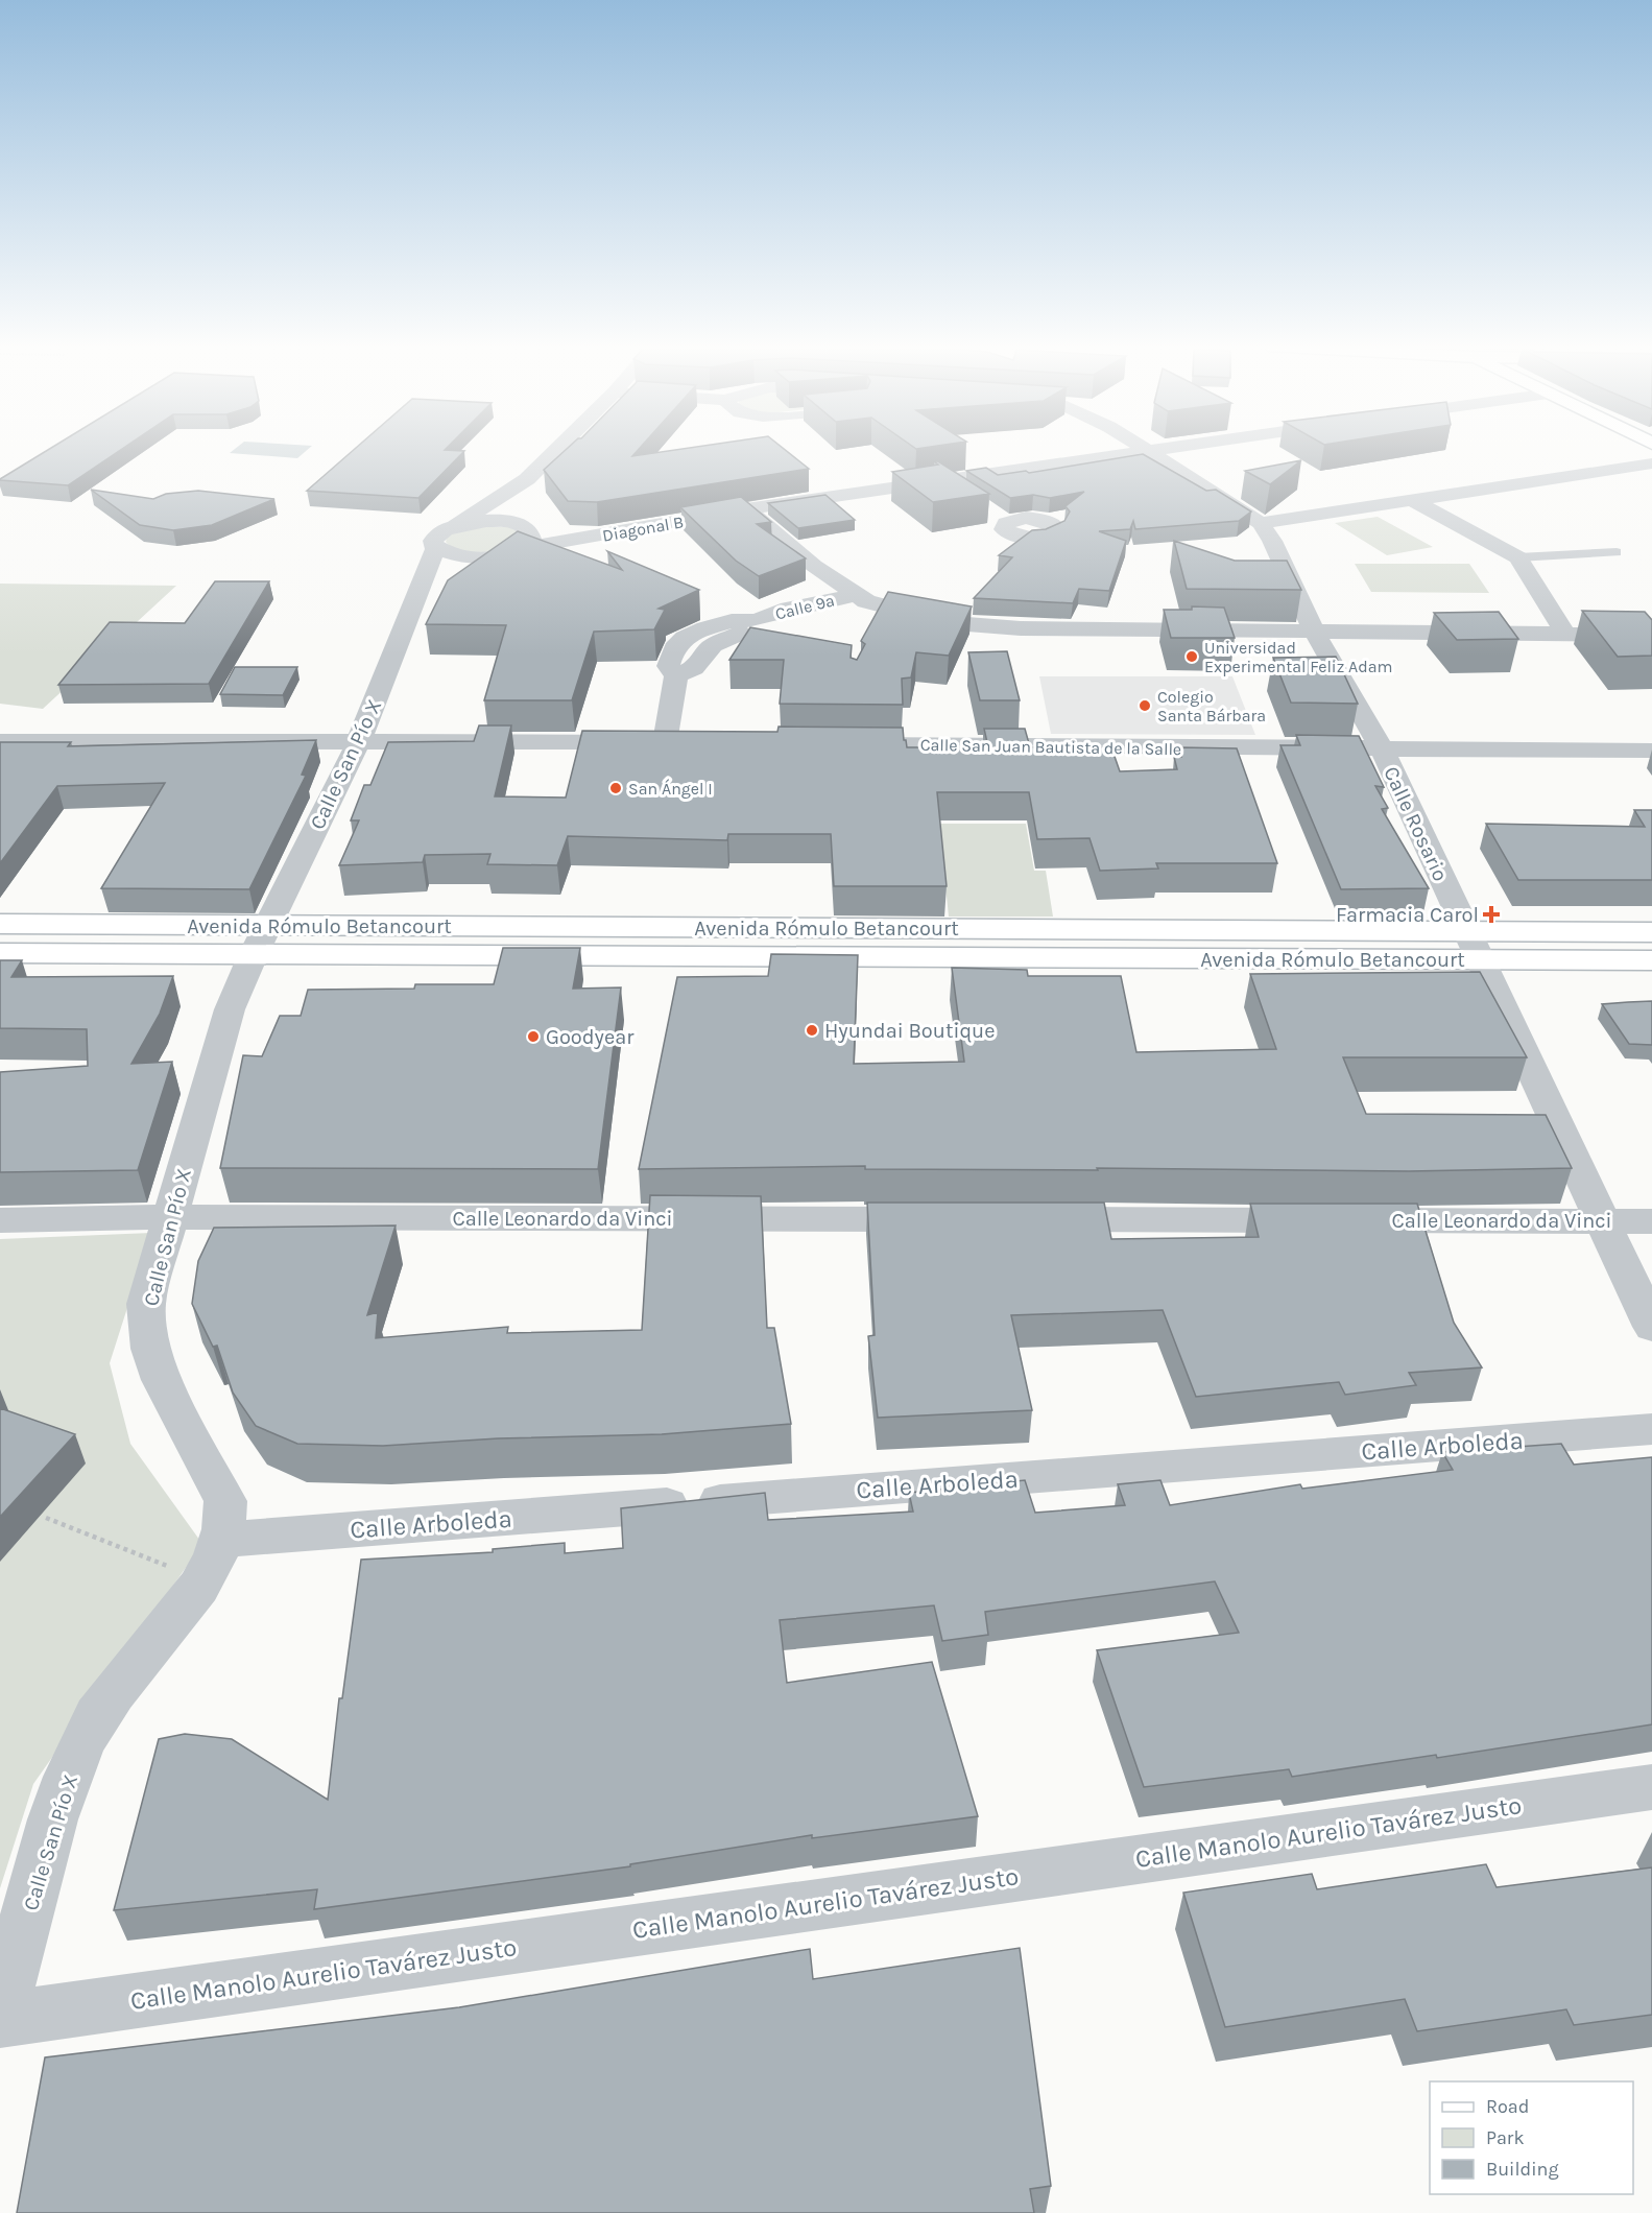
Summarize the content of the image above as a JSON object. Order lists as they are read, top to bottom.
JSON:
{
  "streets": {
    "main road": ["Avenida Rómulo Betancourt"],
    "street": [
      "Diagonal B",
      "Calle 9a",
      "Calle San Juan Bautista de la Salle",
      "Calle San Pío X",
      "Calle Rosario",
      "Calle Leonardo da Vinci",
      "Calle Arboleda",
      "Calle Manolo Aurelio Tavárez Justo"
    ]
  },
  "crossings": [
    ["Diagonal B", "Calle San Pío X"],
    ["Diagonal B", "Calle Rosario"],
    ["Calle 9a", "Calle San Pío X"],
    ["Calle San Juan Bautista de la Salle", "Calle Rosario"],
    ["Calle San Pío X", "Avenida Rómulo Betancourt"],
    ["Calle San Pío X", "Calle Leonardo da Vinci"],
    ["Calle San Pío X", "Calle Arboleda"],
    ["Calle San Pío X", "Calle Manolo Aurelio Tavárez Justo"],
    ["Calle Rosario", "Avenida Rómulo Betancourt"],
    ["Calle Rosario", "Calle Leonardo da Vinci"]
  ],
  "places": {
    "other": [
      "Universidad Experimental Feliz Adam",
      "Colegio Santa Bárbara",
      "San Ángel I",
      "Hyundai Boutique",
      "Goodyear"
    ],
    "health": ["Farmacia Carol"]
  },
  "legend": ["Road", "Park", "Building"]
}
